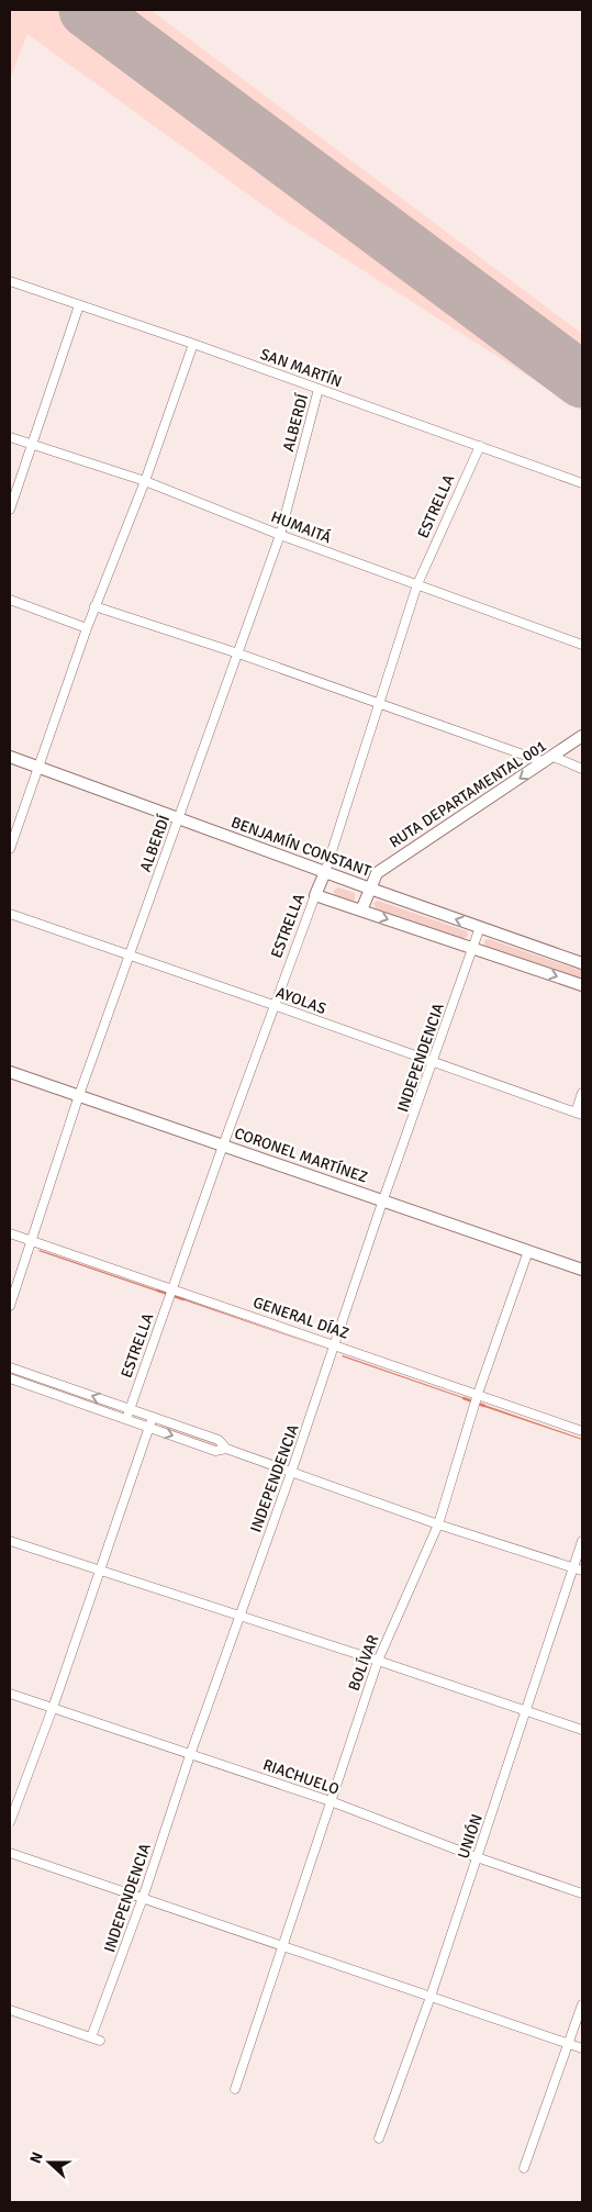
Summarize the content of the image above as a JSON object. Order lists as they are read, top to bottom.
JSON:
{
  "streets": {
    "street": [
      "SAN MARTÍN",
      "ALBERDÍ",
      "ESTRELLA",
      "HUMAITÁ",
      "RUTA DEPARTAMENTAL 001",
      "BENJAMÍN CONSTANT",
      "AYOLAS",
      "INDEPENDENCIA",
      "CORONEL MARTÍNEZ",
      "GENERAL DÍAZ",
      "BOLÍVAR",
      "RIACHUELO",
      "UNIÓN"
    ]
  },
  "crossings": [
    ["SAN MARTÍN", "ALBERDÍ"],
    ["SAN MARTÍN", "ESTRELLA"],
    ["ALBERDÍ", "HUMAITÁ"],
    ["ALBERDÍ", "BENJAMÍN CONSTANT"],
    ["ALBERDÍ", "AYOLAS"],
    ["ALBERDÍ", "CORONEL MARTÍNEZ"],
    ["ALBERDÍ", "GENERAL DÍAZ"],
    ["ESTRELLA", "HUMAITÁ"],
    ["ESTRELLA", "BENJAMÍN CONSTANT"],
    ["ESTRELLA", "AYOLAS"],
    ["ESTRELLA", "CORONEL MARTÍNEZ"],
    ["ESTRELLA", "GENERAL DÍAZ"],
    ["RUTA DEPARTAMENTAL 001", "BENJAMÍN CONSTANT"],
    ["BENJAMÍN CONSTANT", "INDEPENDENCIA"],
    ["AYOLAS", "INDEPENDENCIA"],
    ["INDEPENDENCIA", "CORONEL MARTÍNEZ"],
    ["INDEPENDENCIA", "GENERAL DÍAZ"],
    ["INDEPENDENCIA", "RIACHUELO"],
    ["CORONEL MARTÍNEZ", "BOLÍVAR"],
    ["GENERAL DÍAZ", "BOLÍVAR"],
    ["BOLÍVAR", "RIACHUELO"],
    ["RIACHUELO", "UNIÓN"]
  ],
  "one_way": ["RUTA DEPARTAMENTAL 001"],
  "north": "left"
}
